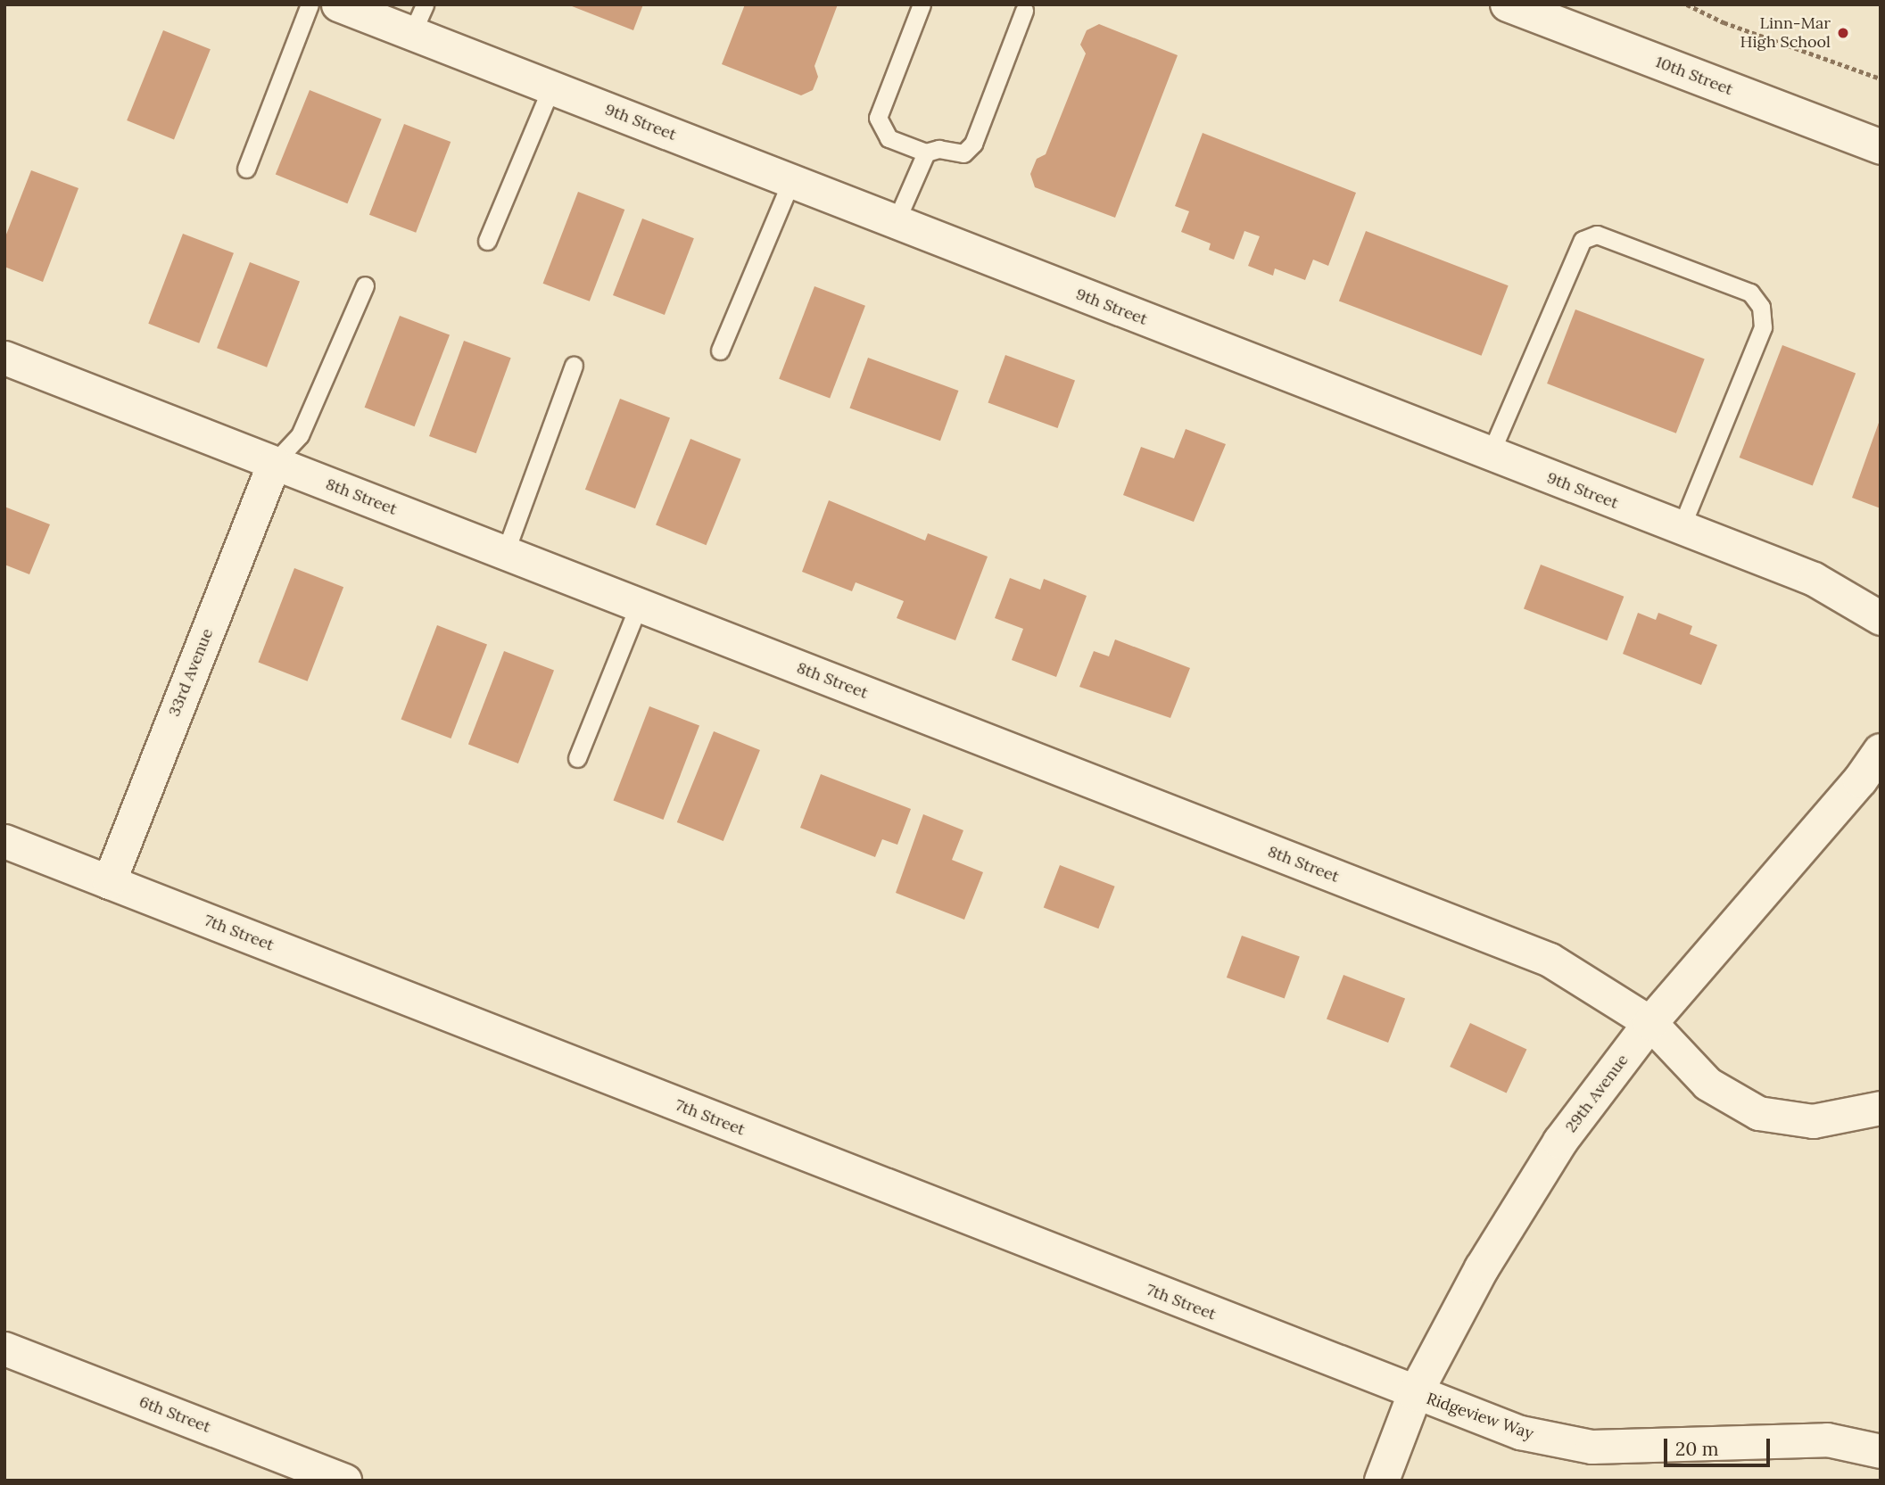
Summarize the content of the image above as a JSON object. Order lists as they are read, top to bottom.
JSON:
{
  "streets": {
    "street": [
      "10th Street",
      "9th Street",
      "8th Street",
      "33rd Avenue",
      "7th Street",
      "29th Avenue",
      "6th Street",
      "Ridgeview Way"
    ]
  },
  "crossings": [
    ["8th Street", "33rd Avenue"],
    ["8th Street", "29th Avenue"],
    ["33rd Avenue", "7th Street"],
    ["7th Street", "29th Avenue"],
    ["7th Street", "Ridgeview Way"],
    ["29th Avenue", "Ridgeview Way"]
  ],
  "places": ["Linn-Mar High School"],
  "scale_bar": "20 m"
}
